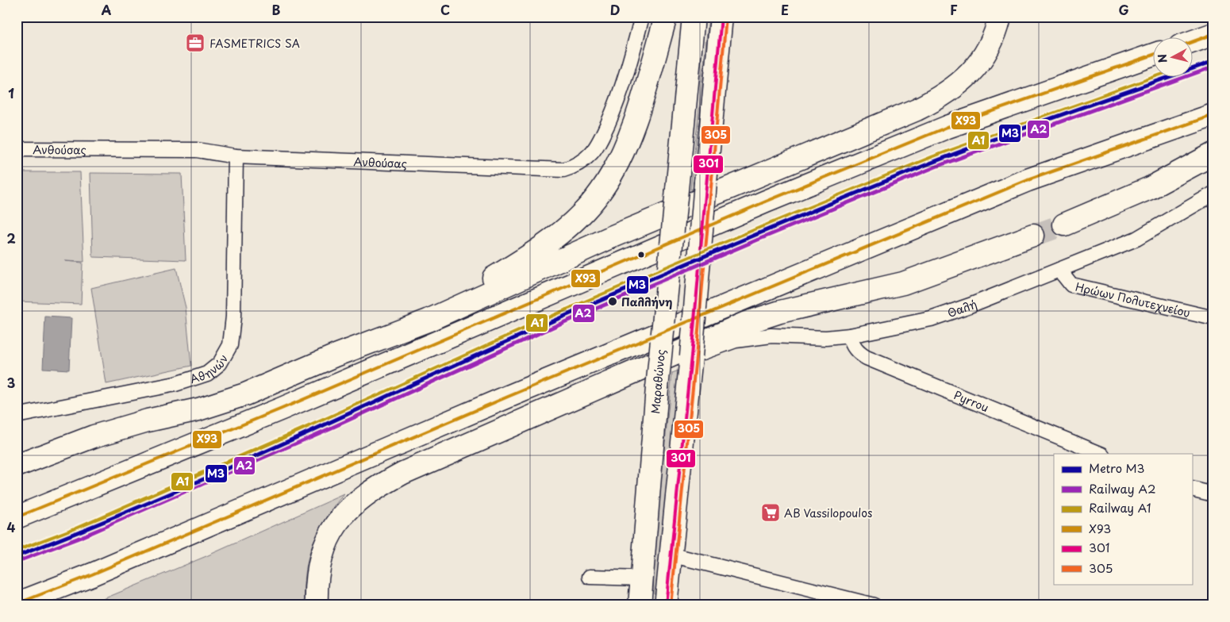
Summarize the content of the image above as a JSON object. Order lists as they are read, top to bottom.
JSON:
{
  "streets": {
    "main road": ["Μαραθώνος"],
    "street": [
      "Ανθούσας",
      "Ηρώων Πολυτεχνείου",
      "Θαλή",
      "Αθηνών",
      "Pyrrou"
    ]
  },
  "crossings": [
    ["Ανθούσας", "Αθηνών"],
    ["Ηρώων Πολυτεχνείου", "Θαλή"],
    ["Θαλή", "Pyrrou"]
  ],
  "places": {
    "office": ["FASMETRICS SA"],
    "other": ["Παλλήνη"],
    "supermarket": ["AB Vassilopoulos"]
  },
  "lines": [
    "transit line 301",
    "transit line 305",
    "transit line X93",
    "metro line Μ3",
    "rail line A2",
    "rail line A1"
  ],
  "legend": [
    "Metro Μ3",
    "Railway A2",
    "Railway A1",
    "X93",
    "301",
    "305"
  ],
  "north": "left",
  "grid": {
    "columns": [
      "A",
      "B",
      "C",
      "D",
      "E",
      "F",
      "G"
    ],
    "rows": [
      "1",
      "2",
      "3",
      "4"
    ]
  }
}
